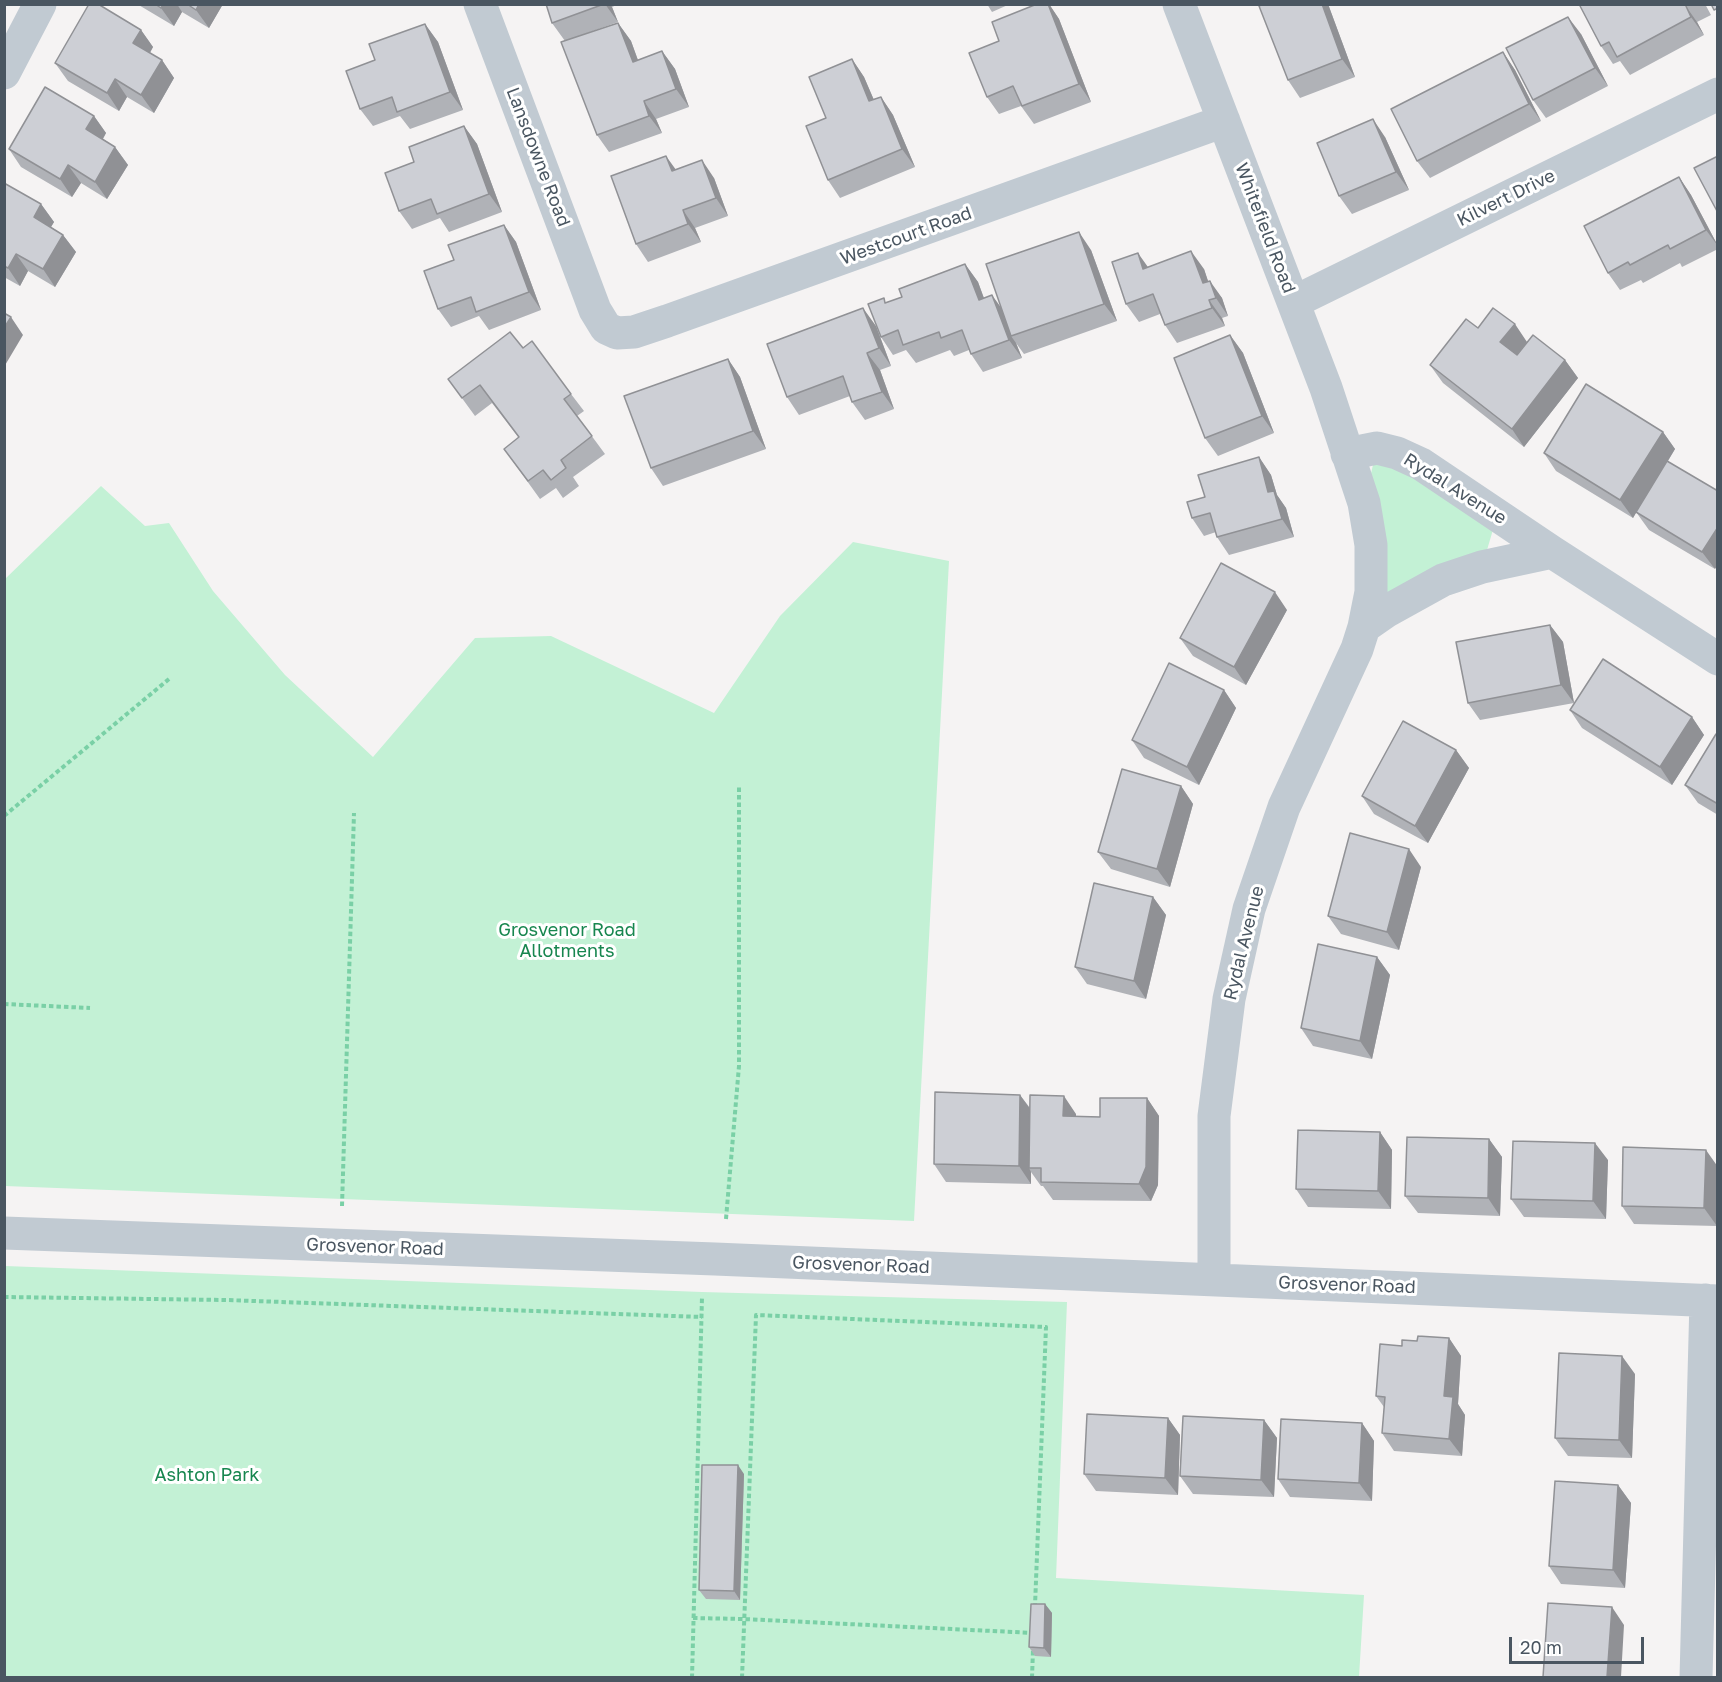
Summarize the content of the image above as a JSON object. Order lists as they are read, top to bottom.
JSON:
{
  "streets": {
    "street": [
      "Lansdowne Road",
      "Kilvert Drive",
      "Whitefield Road",
      "Westcourt Road",
      "Rydal Avenue",
      "Grosvenor Road"
    ]
  },
  "crossings": [
    ["Lansdowne Road", "Westcourt Road"],
    ["Kilvert Drive", "Whitefield Road"],
    ["Whitefield Road", "Westcourt Road"],
    ["Whitefield Road", "Rydal Avenue"],
    ["Rydal Avenue", "Grosvenor Road"]
  ],
  "parks": ["Grosvenor Road Allotments", "Ashton Park"],
  "scale_bar": "20 m"
}
